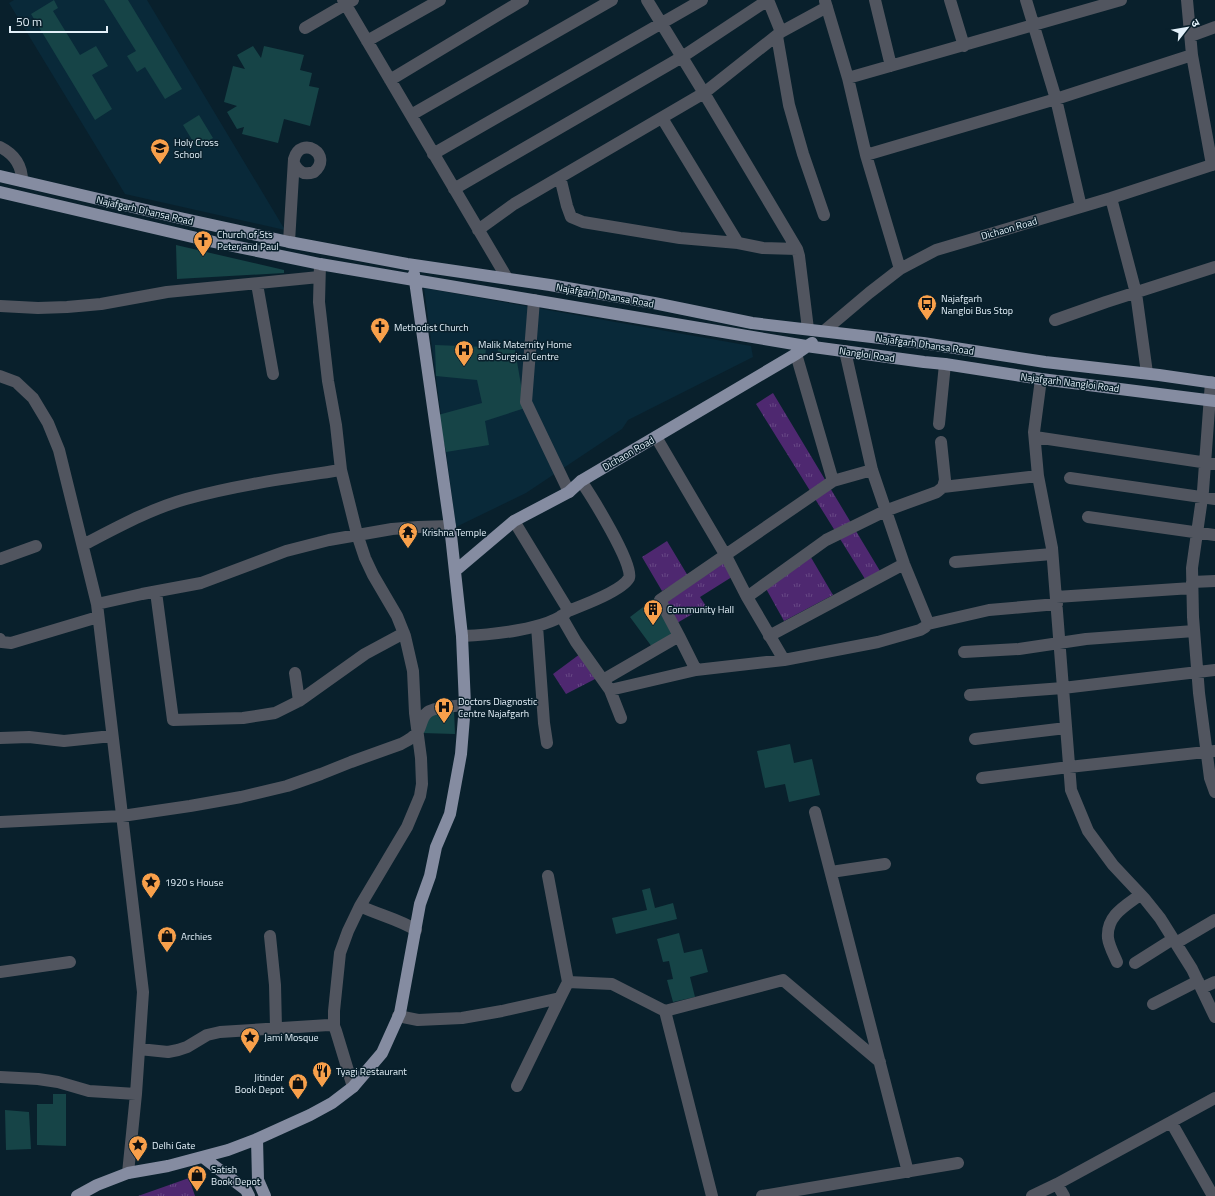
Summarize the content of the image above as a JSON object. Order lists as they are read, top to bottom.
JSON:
{
  "streets": {
    "main road": [
      "Najafgarh Dhansa Road",
      "Dichaon Road",
      "Nangloi Road",
      "Najafgarh Nangloi Road"
    ]
  },
  "crossings": [
    ["Najafgarh Dhansa Road", "Dichaon Road"],
    ["Dichaon Road", "Nangloi Road"],
    ["Nangloi Road", "Najafgarh Nangloi Road"]
  ],
  "places": {
    "school or university": ["Holy Cross School"],
    "church": ["Church of Sts Peter and Paul", "Methodist Church"],
    "bus stop": ["Najafgarh Nangloi Bus Stop"],
    "hospital": ["Malik Maternity Home and Surgical Centre", "Doctors Diagnostic Centre Najafgarh"],
    "temple": ["Krishna Temple"],
    "building": ["Community Hall"],
    "place": ["1920 s House", "Jami Mosque", "Delhi Gate"],
    "shop": ["Archies", "Jitinder Book Depot", "Satish Book Depot"],
    "restaurant": ["Tyagi Restaurant"]
  },
  "scale_bar": "50 m",
  "north": "top right"
}
